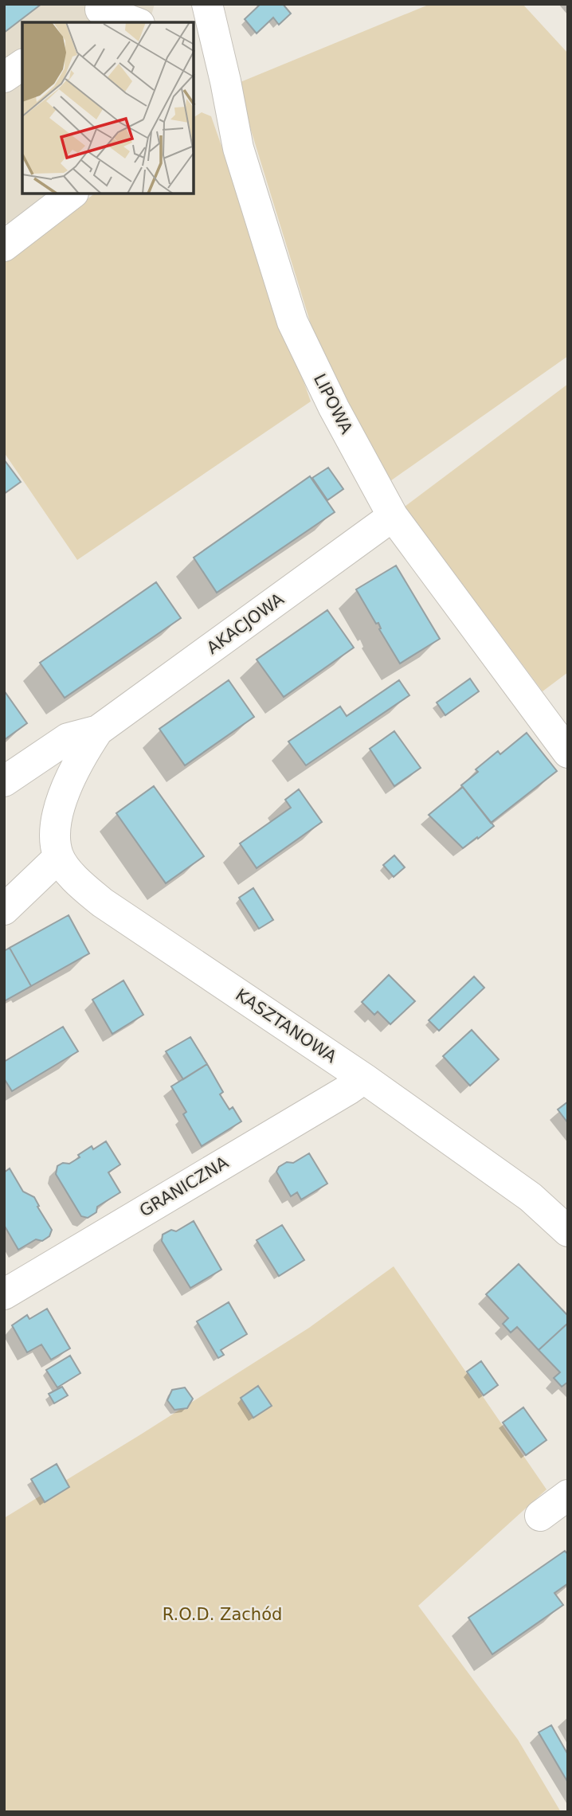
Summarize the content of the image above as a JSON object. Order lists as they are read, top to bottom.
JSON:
{
  "streets": {
    "street": [
      "LIPOWA",
      "AKACJOWA",
      "KASZTANOWA",
      "GRANICZNA"
    ]
  },
  "crossings": [
    ["LIPOWA", "AKACJOWA"],
    ["AKACJOWA", "KASZTANOWA"],
    ["KASZTANOWA", "GRANICZNA"]
  ],
  "parks": ["R.O.D. Zachód"]
}
